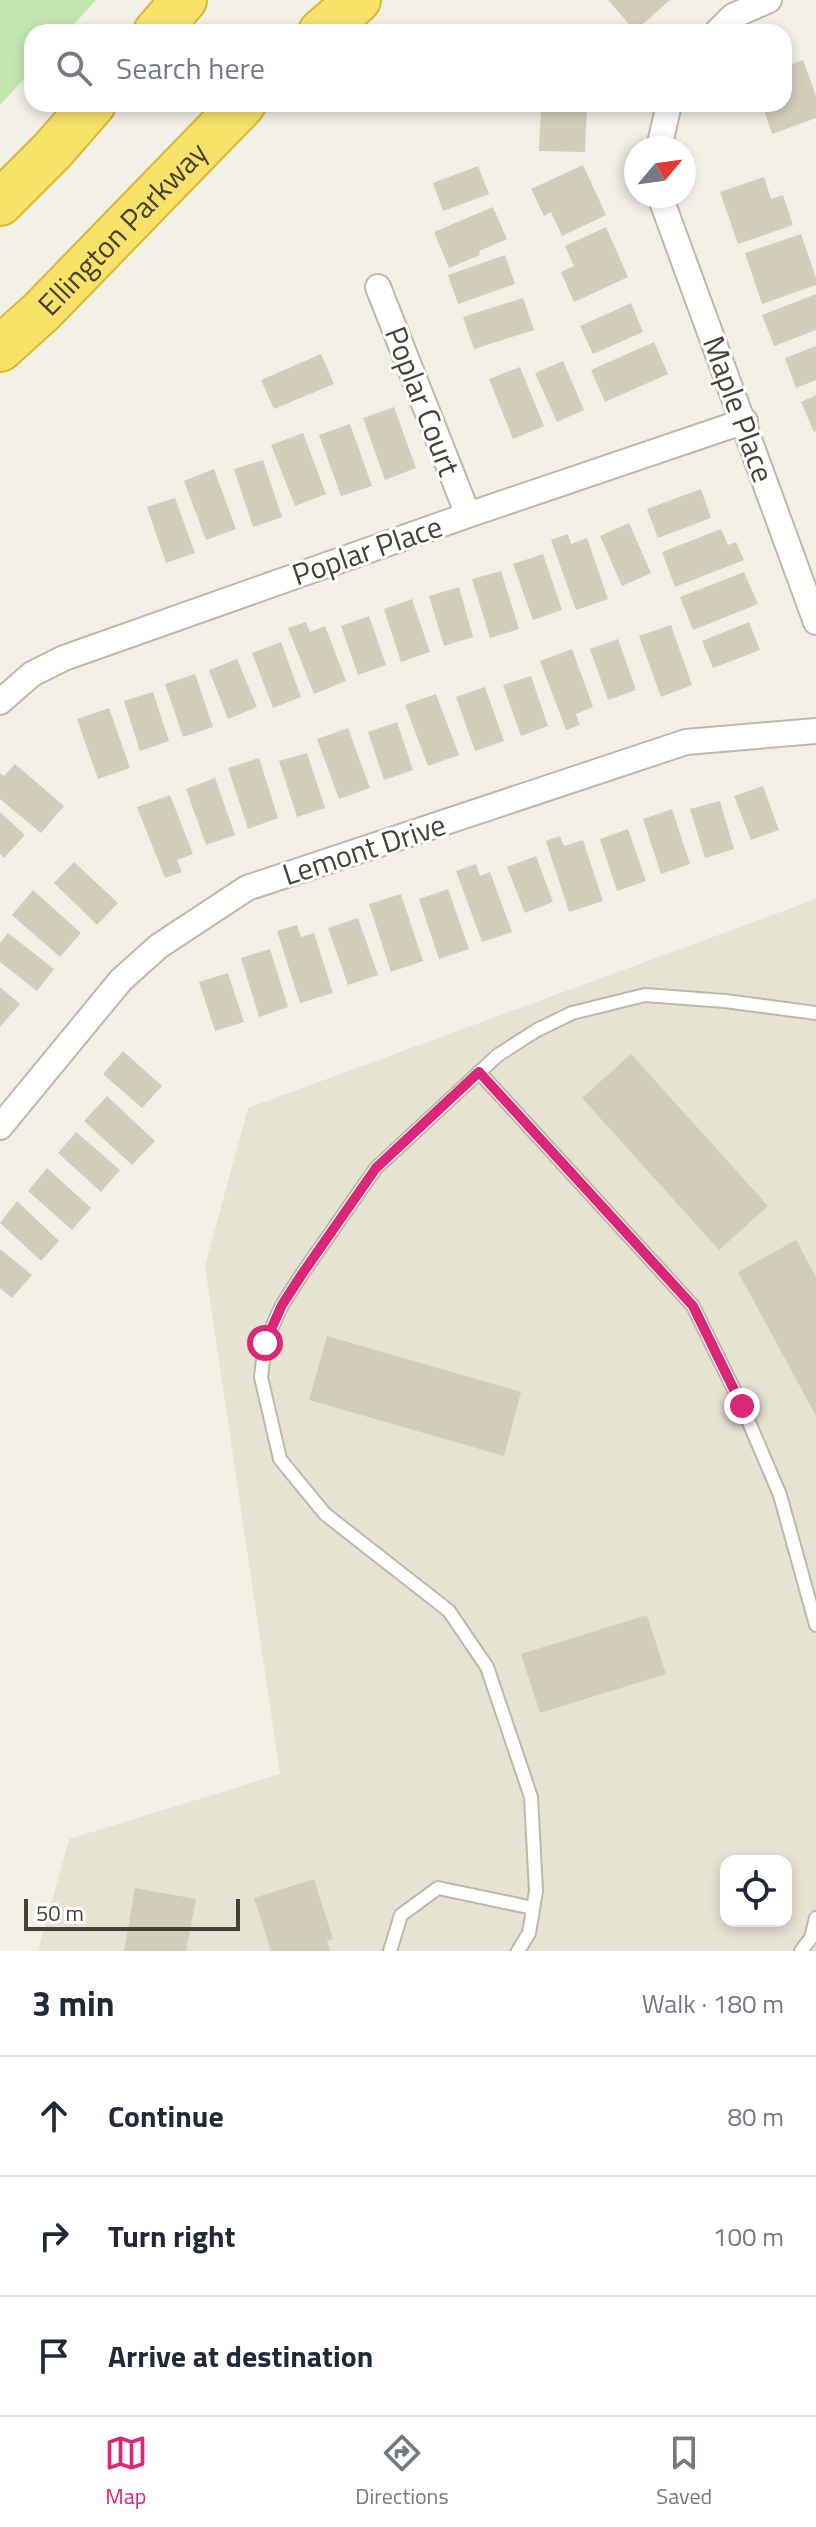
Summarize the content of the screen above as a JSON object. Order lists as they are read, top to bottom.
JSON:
{
  "streets": {
    "highway": ["Ellington Parkway"],
    "street": [
      "Poplar Court",
      "Maple Place",
      "Poplar Place",
      "Lemont Drive"
    ]
  },
  "crossings": [
    ["Poplar Court", "Poplar Place"],
    ["Maple Place", "Poplar Place"]
  ],
  "scale_bar": "50 m",
  "north": "top right",
  "page": {
    "search": "Search here",
    "scale": "50 m",
    "heading": ["3 min", "Walk · 180 m"],
    "list": [
      ["Continue", "80 m"],
      ["Turn right", "100 m"],
      "Arrive at destination"
    ],
    "nav": ["Map", "Directions", "Saved"]
  }
}
